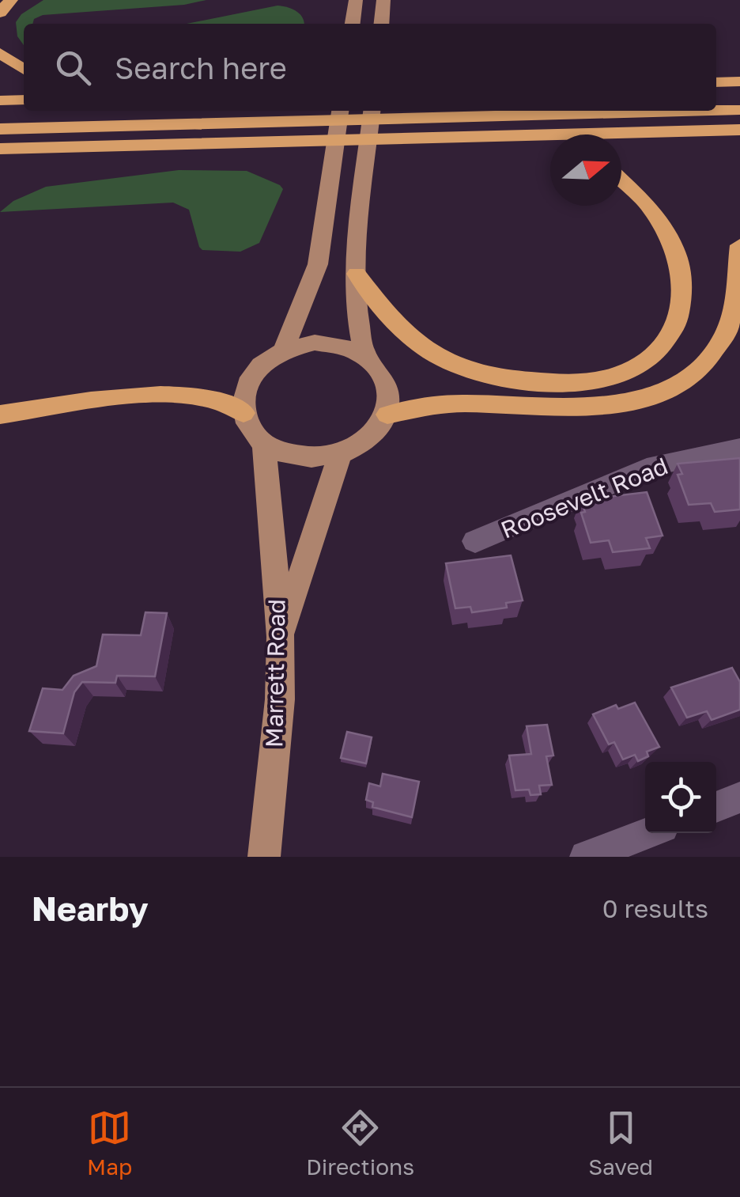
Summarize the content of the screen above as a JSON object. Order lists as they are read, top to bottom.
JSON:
{
  "streets": {
    "main road": ["Marrett Road"],
    "street": ["Roosevelt Road"]
  },
  "north": "right",
  "page": {
    "search": "Search here",
    "heading": ["Nearby", "0 results"],
    "nav": ["Map", "Directions", "Saved"]
  }
}
